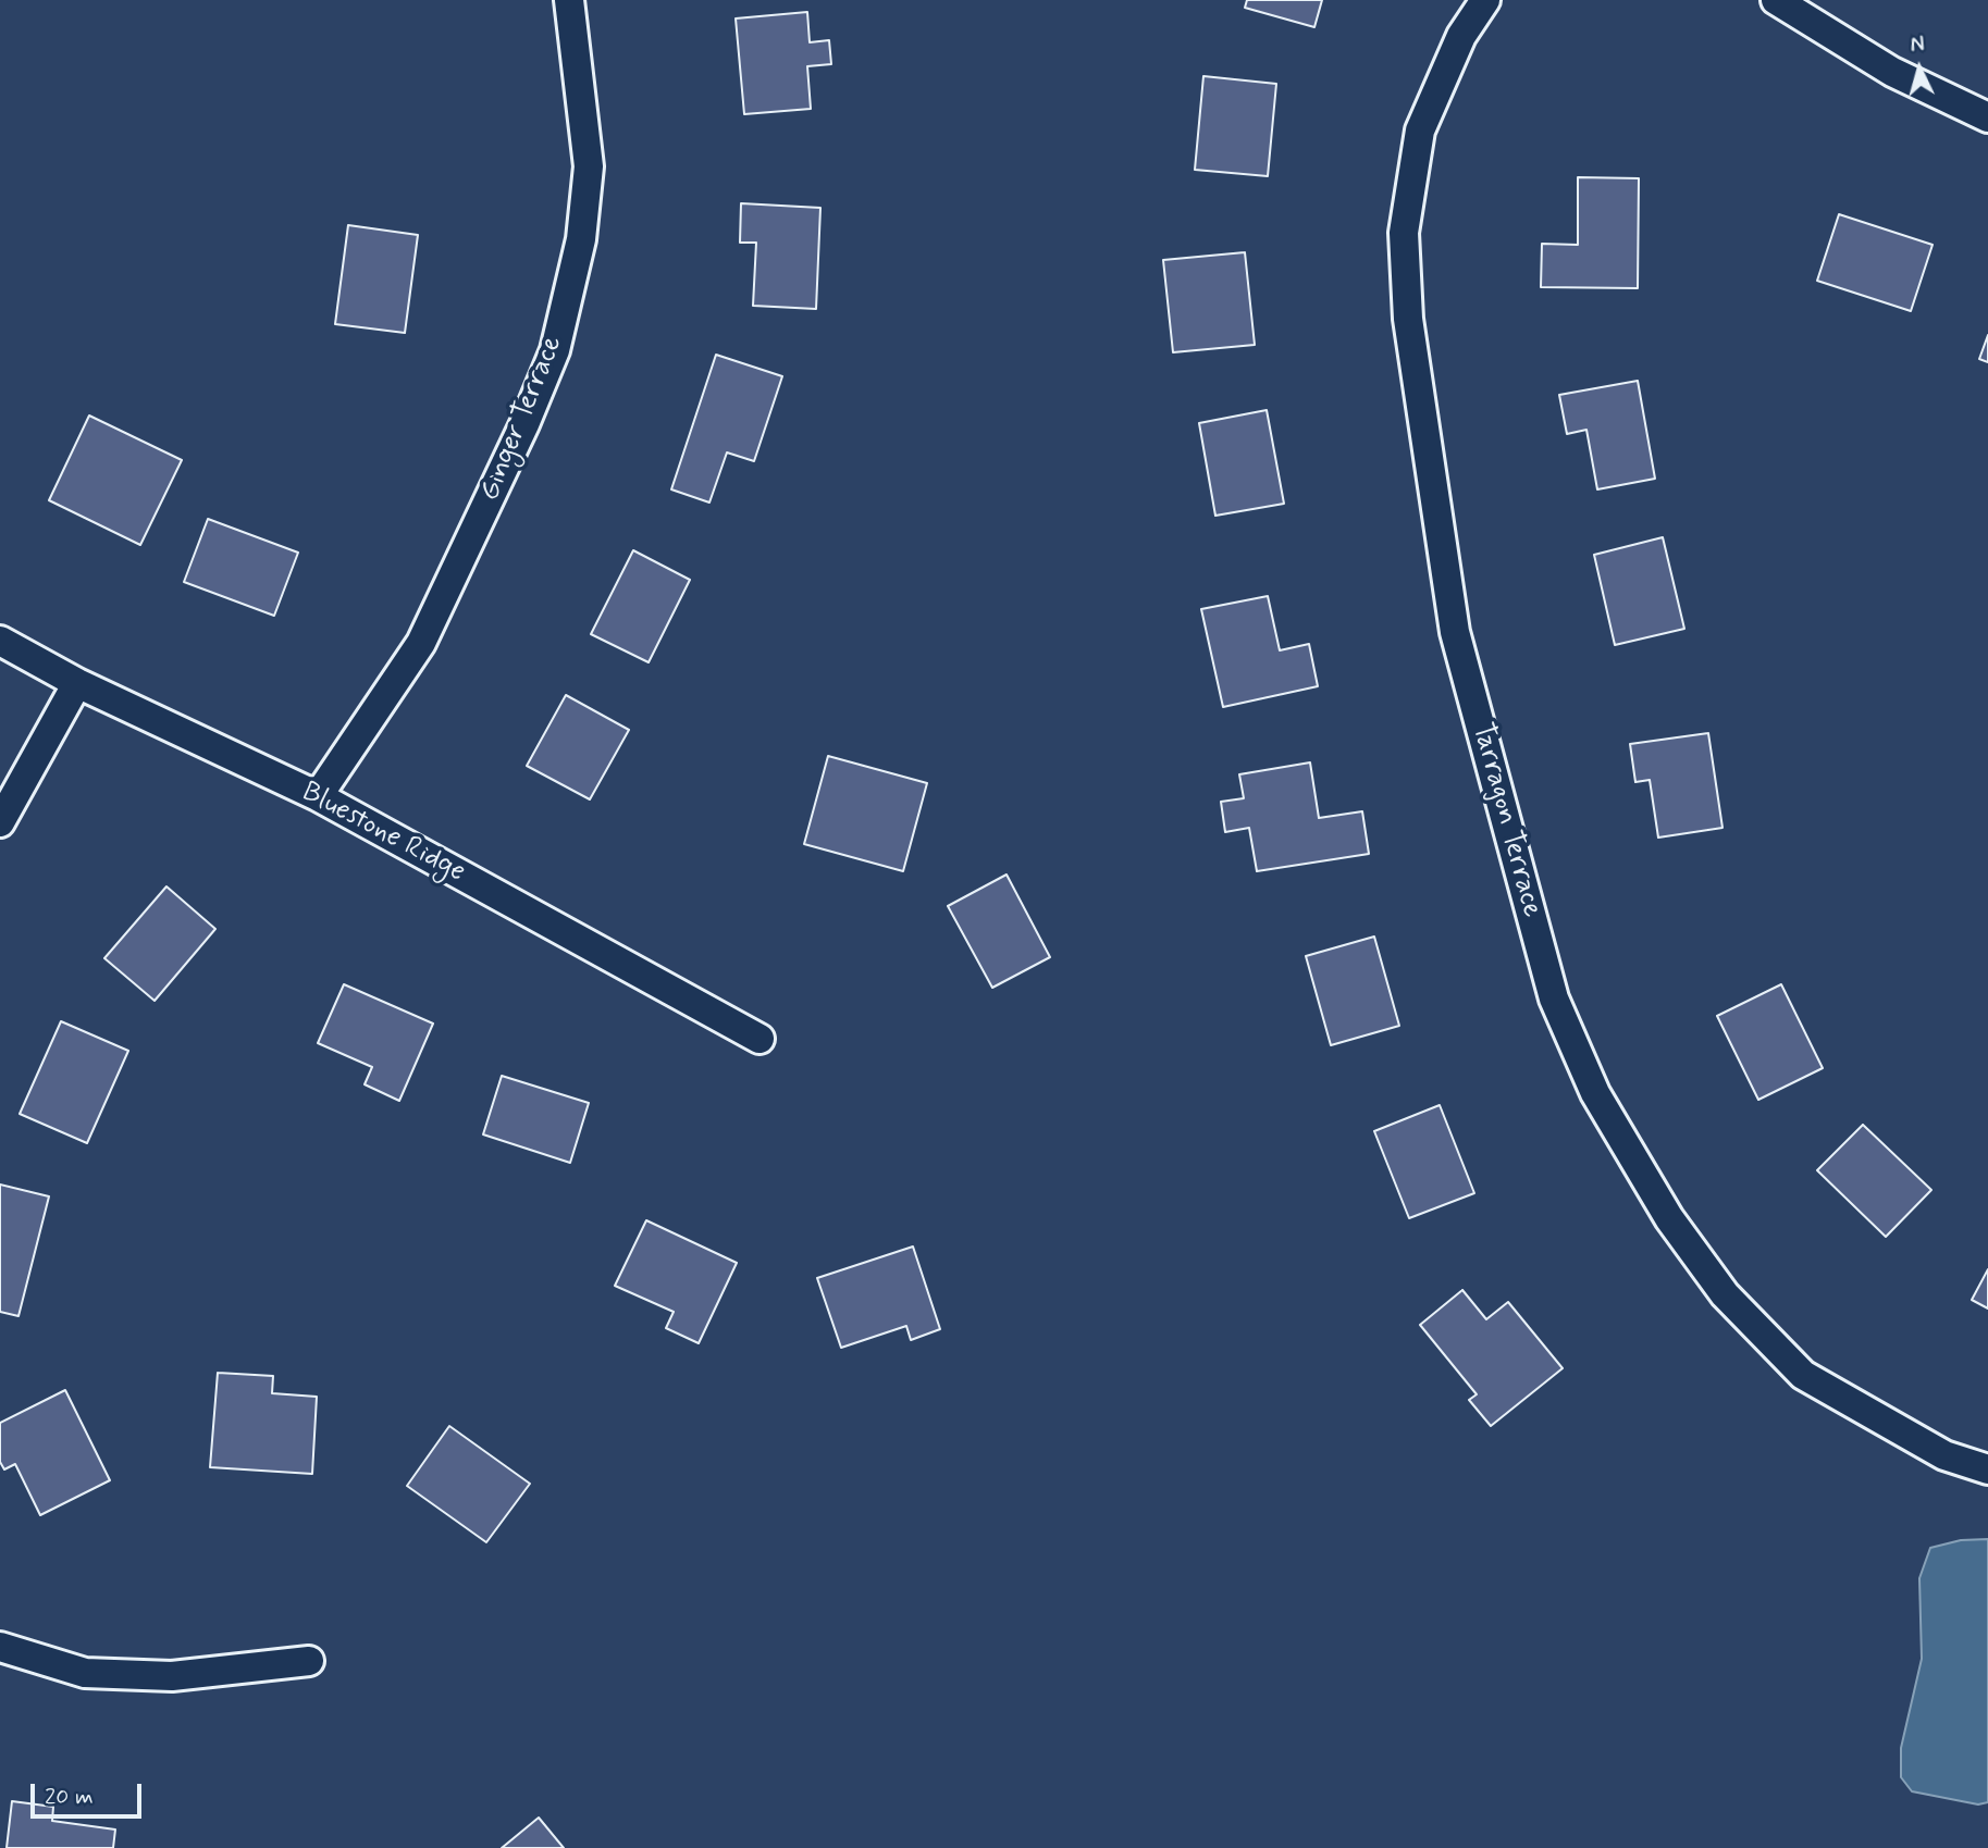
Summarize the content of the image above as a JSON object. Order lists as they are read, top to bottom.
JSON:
{
  "streets": {
    "street": ["Ginger Terrace", "Tarragon Terrace", "Bluestone Ridge"]
  },
  "crossings": [
    ["Ginger Terrace", "Bluestone Ridge"]
  ],
  "scale_bar": "20 m",
  "north": "top"
}
